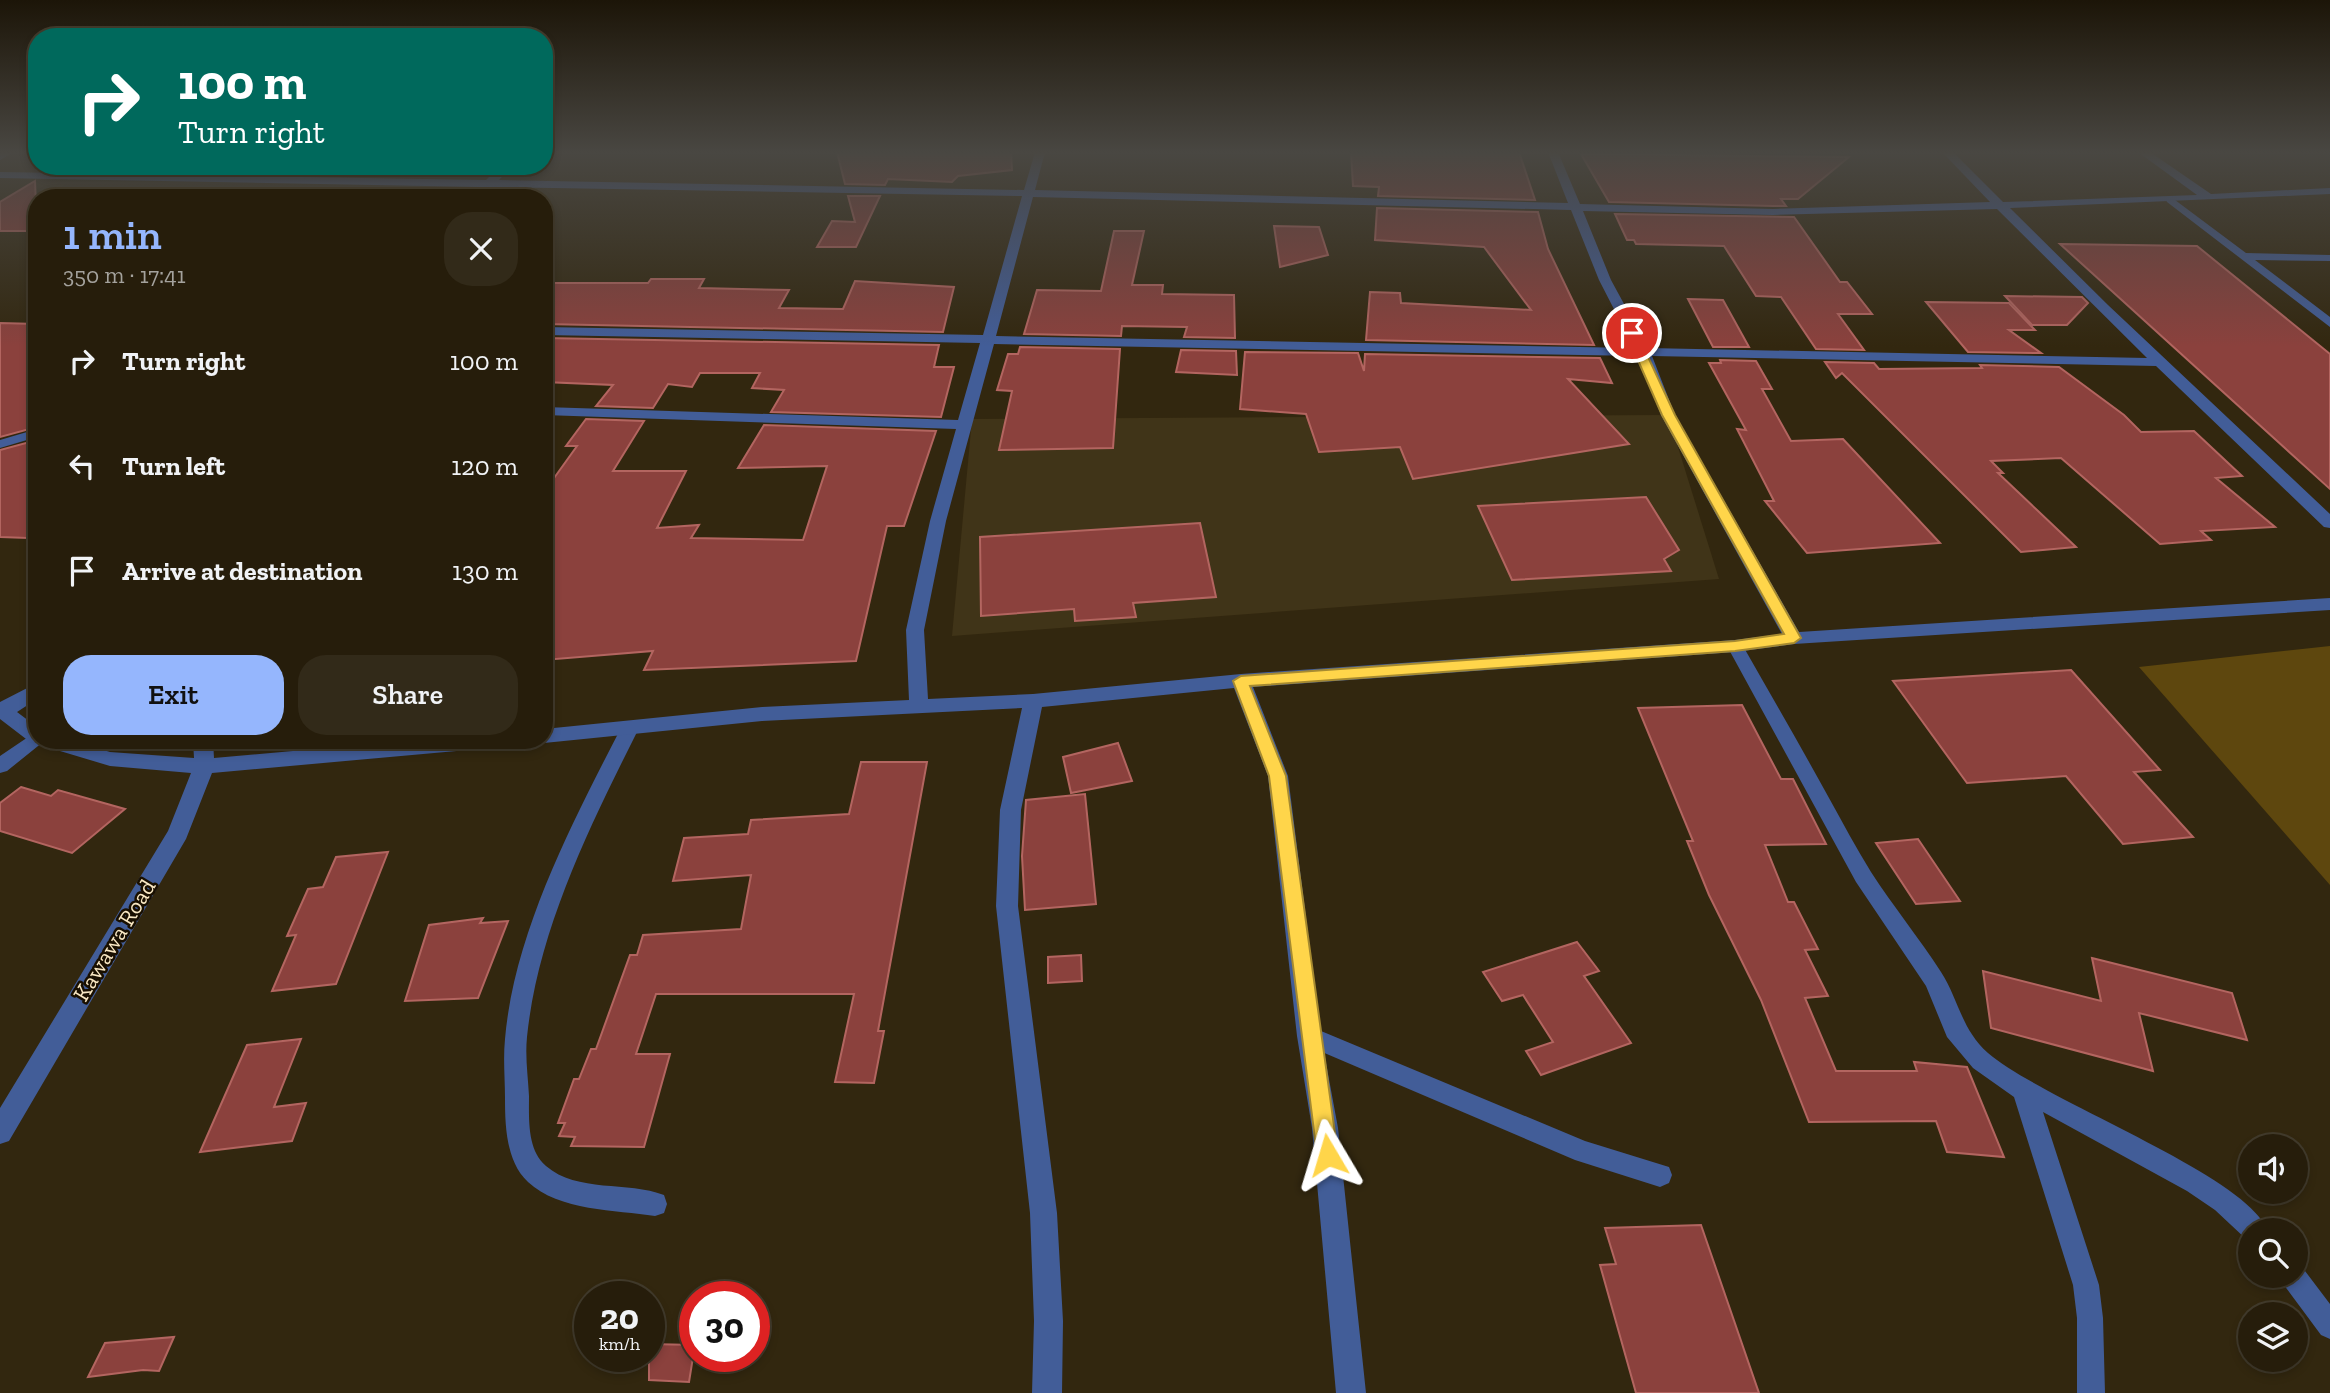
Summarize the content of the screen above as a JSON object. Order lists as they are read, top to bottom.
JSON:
{
  "streets": {
    "street": ["Kawawa Road"]
  },
  "page": {
    "turn": ["100 m", "Turn right"],
    "heading": ["1 min", "350 m · 17:41"],
    "list": [
      {
        "name": "Turn right",
        "value": "100 m"
      },
      {
        "name": "Turn left",
        "value": "120 m"
      },
      {
        "name": "Arrive at destination",
        "value": "130 m"
      }
    ],
    "buttons": ["Exit", "Share"],
    "speed": "20 km/h",
    "limit": "30"
  }
}
